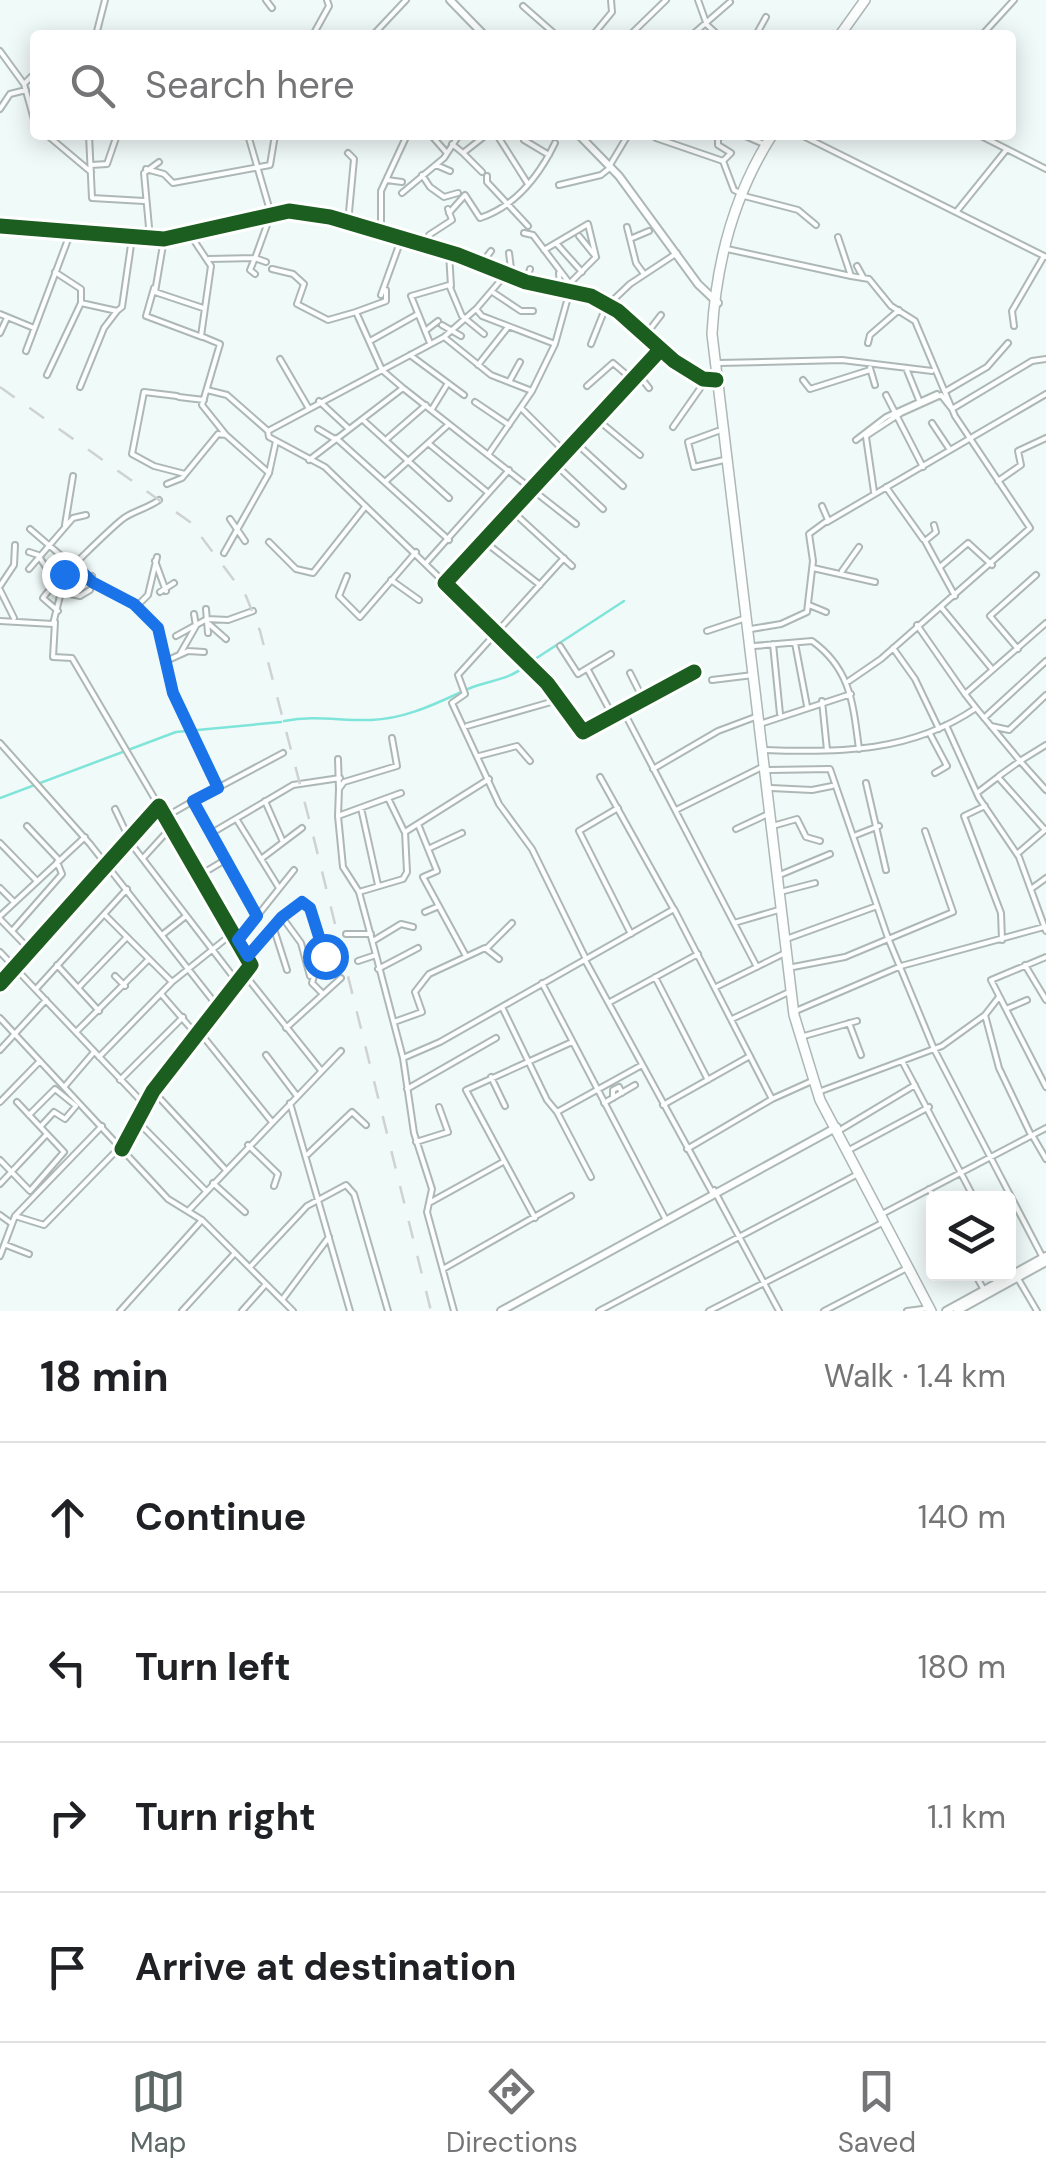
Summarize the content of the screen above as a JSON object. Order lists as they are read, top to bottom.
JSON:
{
  "page": {
    "search": "Search here",
    "heading": ["18 min", "Walk · 1.4 km"],
    "list": [
      ["Continue", "140 m"],
      ["Turn left", "180 m"],
      ["Turn right", "1.1 km"],
      "Arrive at destination"
    ],
    "nav": ["Map", "Directions", "Saved"]
  }
}
